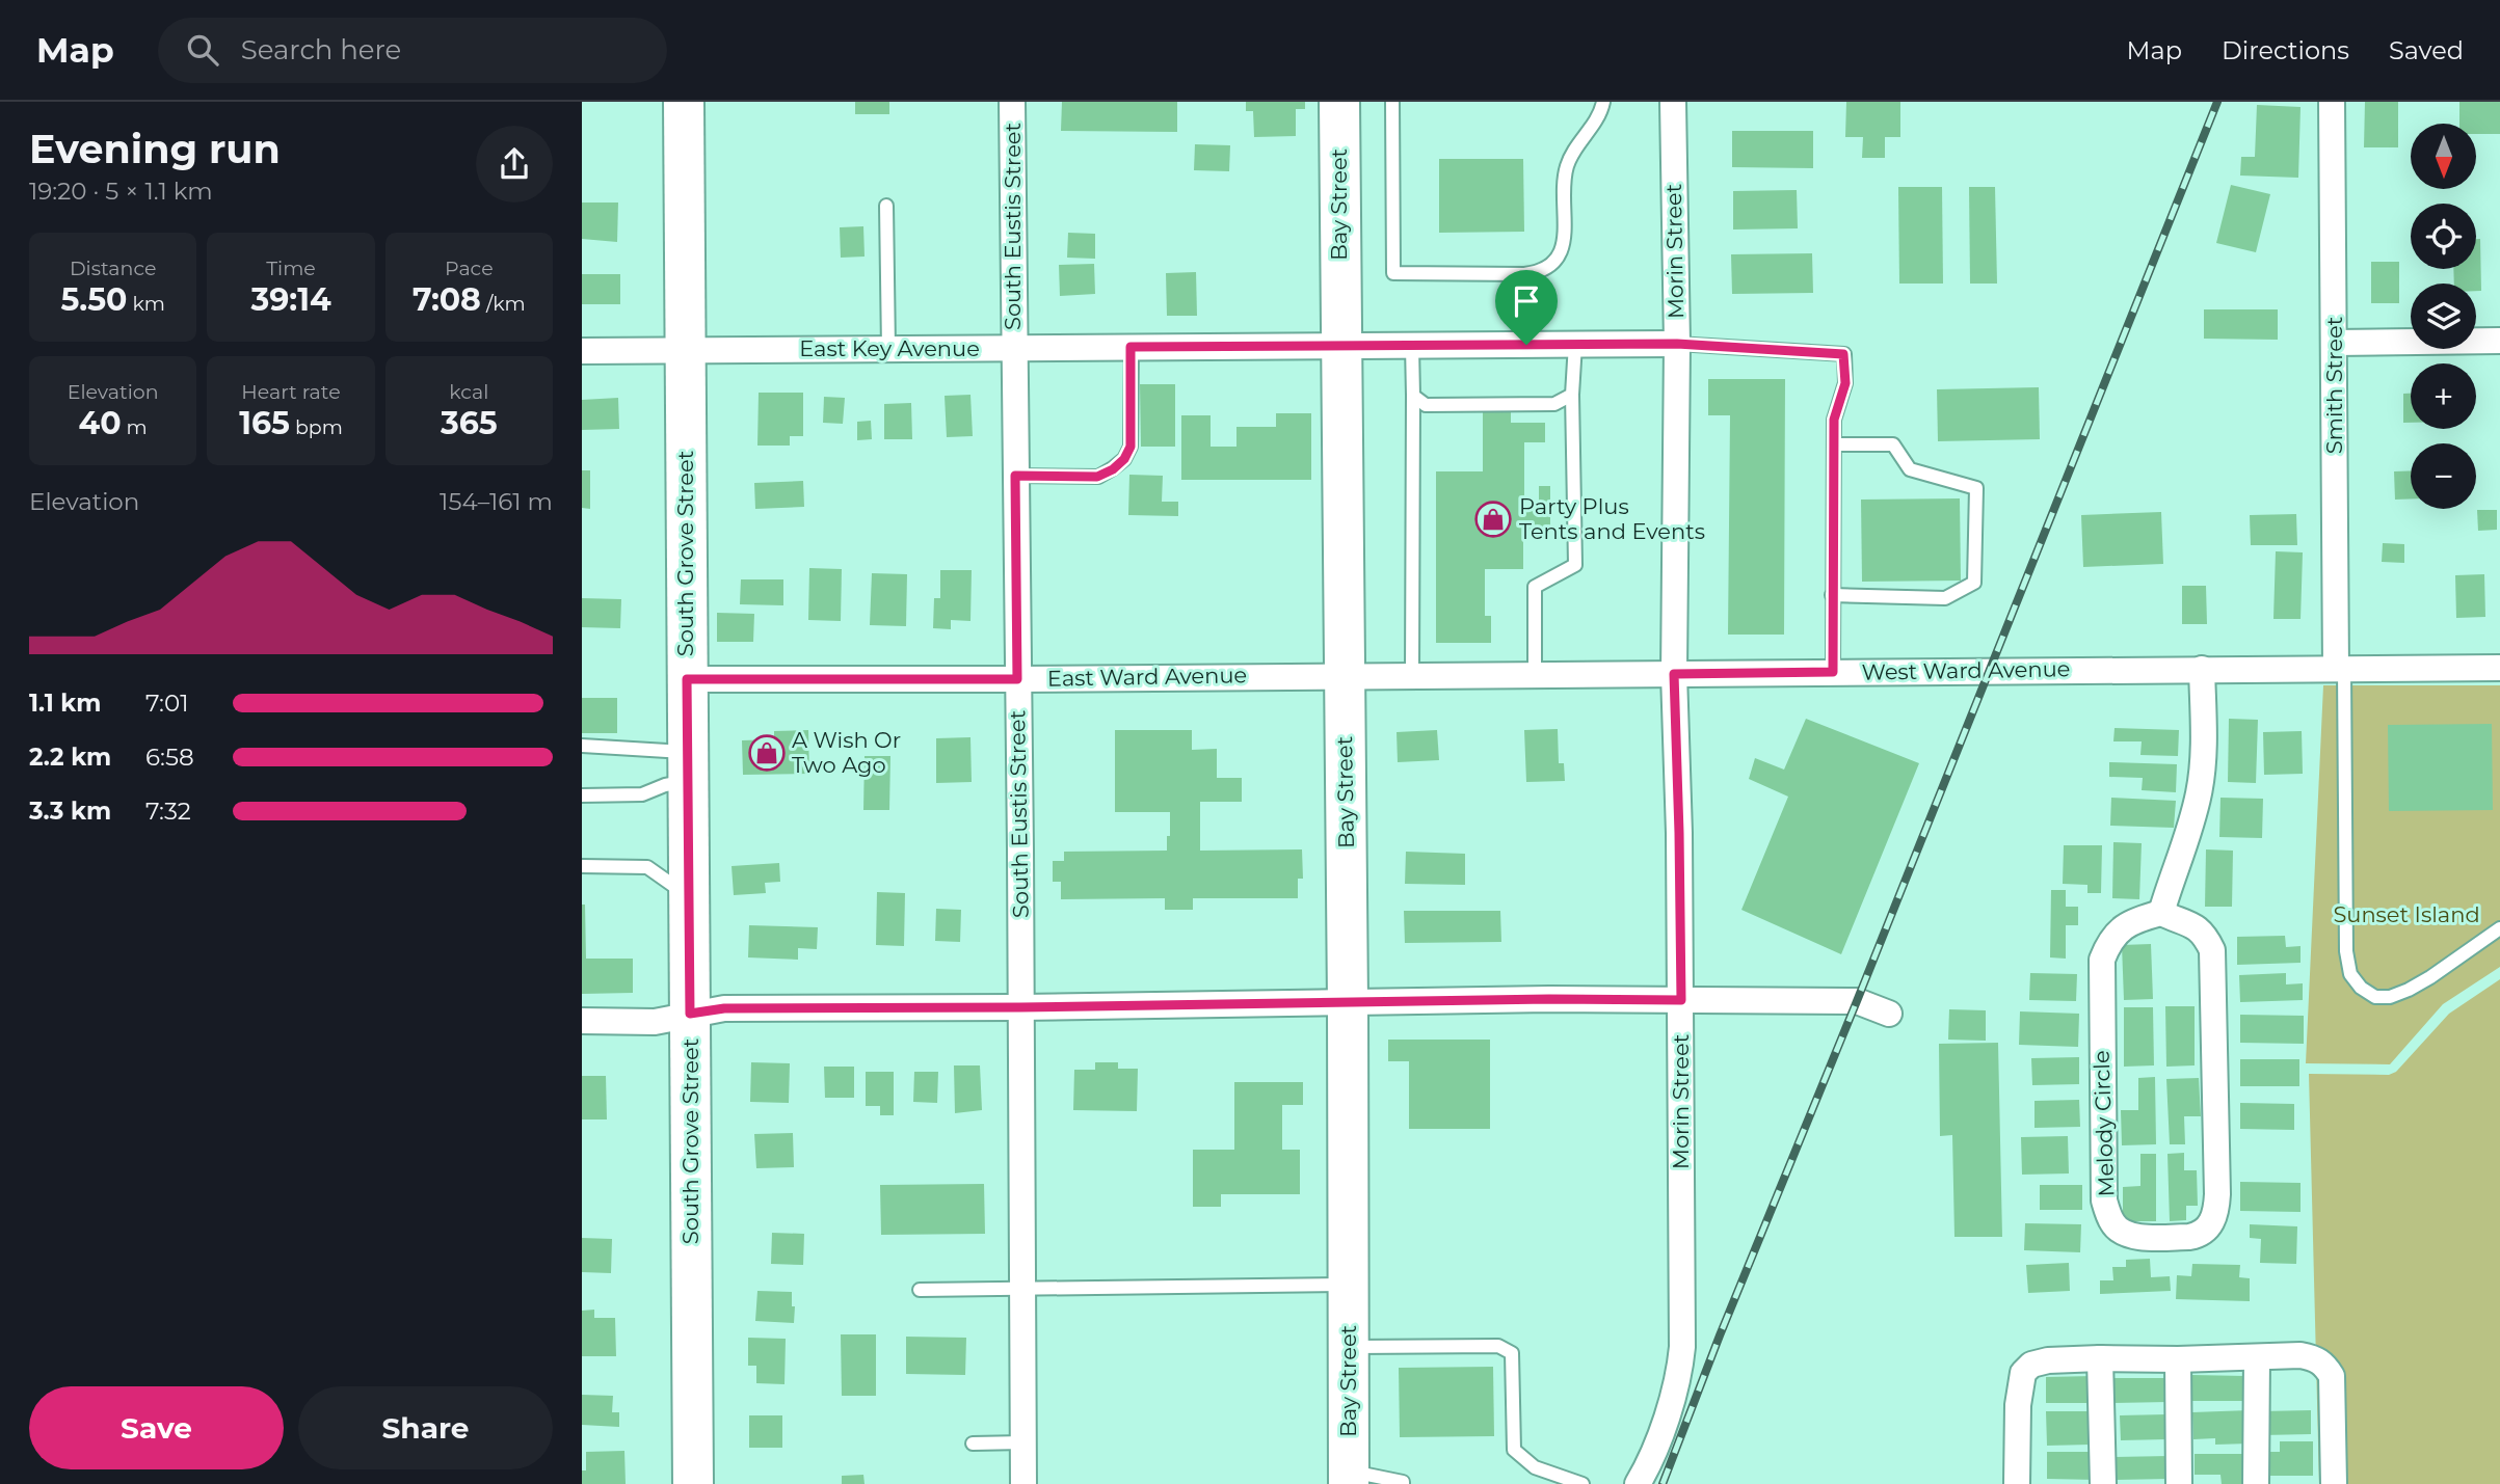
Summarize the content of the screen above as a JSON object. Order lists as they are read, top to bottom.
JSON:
{
  "streets": {
    "main road": ["Bay Street", "South Grove Street"],
    "street": [
      "South Eustis Street",
      "Morin Street",
      "East Key Avenue",
      "Smith Street",
      "West Ward Avenue",
      "East Ward Avenue",
      "Melody Circle"
    ]
  },
  "crossings": [
    ["Bay Street", "East Key Avenue"],
    ["Bay Street", "West Ward Avenue"],
    ["Bay Street", "East Ward Avenue"],
    ["South Eustis Street", "East Key Avenue"],
    ["South Eustis Street", "East Ward Avenue"],
    ["Morin Street", "East Key Avenue"],
    ["Morin Street", "West Ward Avenue"],
    ["East Key Avenue", "South Grove Street"],
    ["Smith Street", "West Ward Avenue"],
    ["South Grove Street", "East Ward Avenue"],
    ["West Ward Avenue", "East Ward Avenue"]
  ],
  "parks": ["Sunset Island"],
  "places": {
    "shop": ["Party Plus Tents and Events", "A Wish Or Two Ago"]
  },
  "north": "bottom",
  "page": {
    "header": "Map",
    "search": "Search here",
    "nav": ["Map", "Directions", "Saved"],
    "heading": ["Evening run", "19:20 · 5 × 1.1 km"],
    "map_buttons": ["+", "−"],
    "stats": [
      ["Distance", "5.50 km"],
      ["Time", "39:14"],
      ["Pace", "7:08 /km"],
      ["Elevation", "40 m"],
      ["Heart rate", "165 bpm"],
      ["kcal", "365"]
    ],
    "chart": ["Elevation", "154–161 m"],
    "list": [
      {
        "name": "1.1 km",
        "note": "7:01"
      },
      {
        "name": "2.2 km",
        "note": "6:58"
      },
      {
        "name": "3.3 km",
        "note": "7:32"
      }
    ],
    "buttons": ["Save", "Share"]
  }
}
